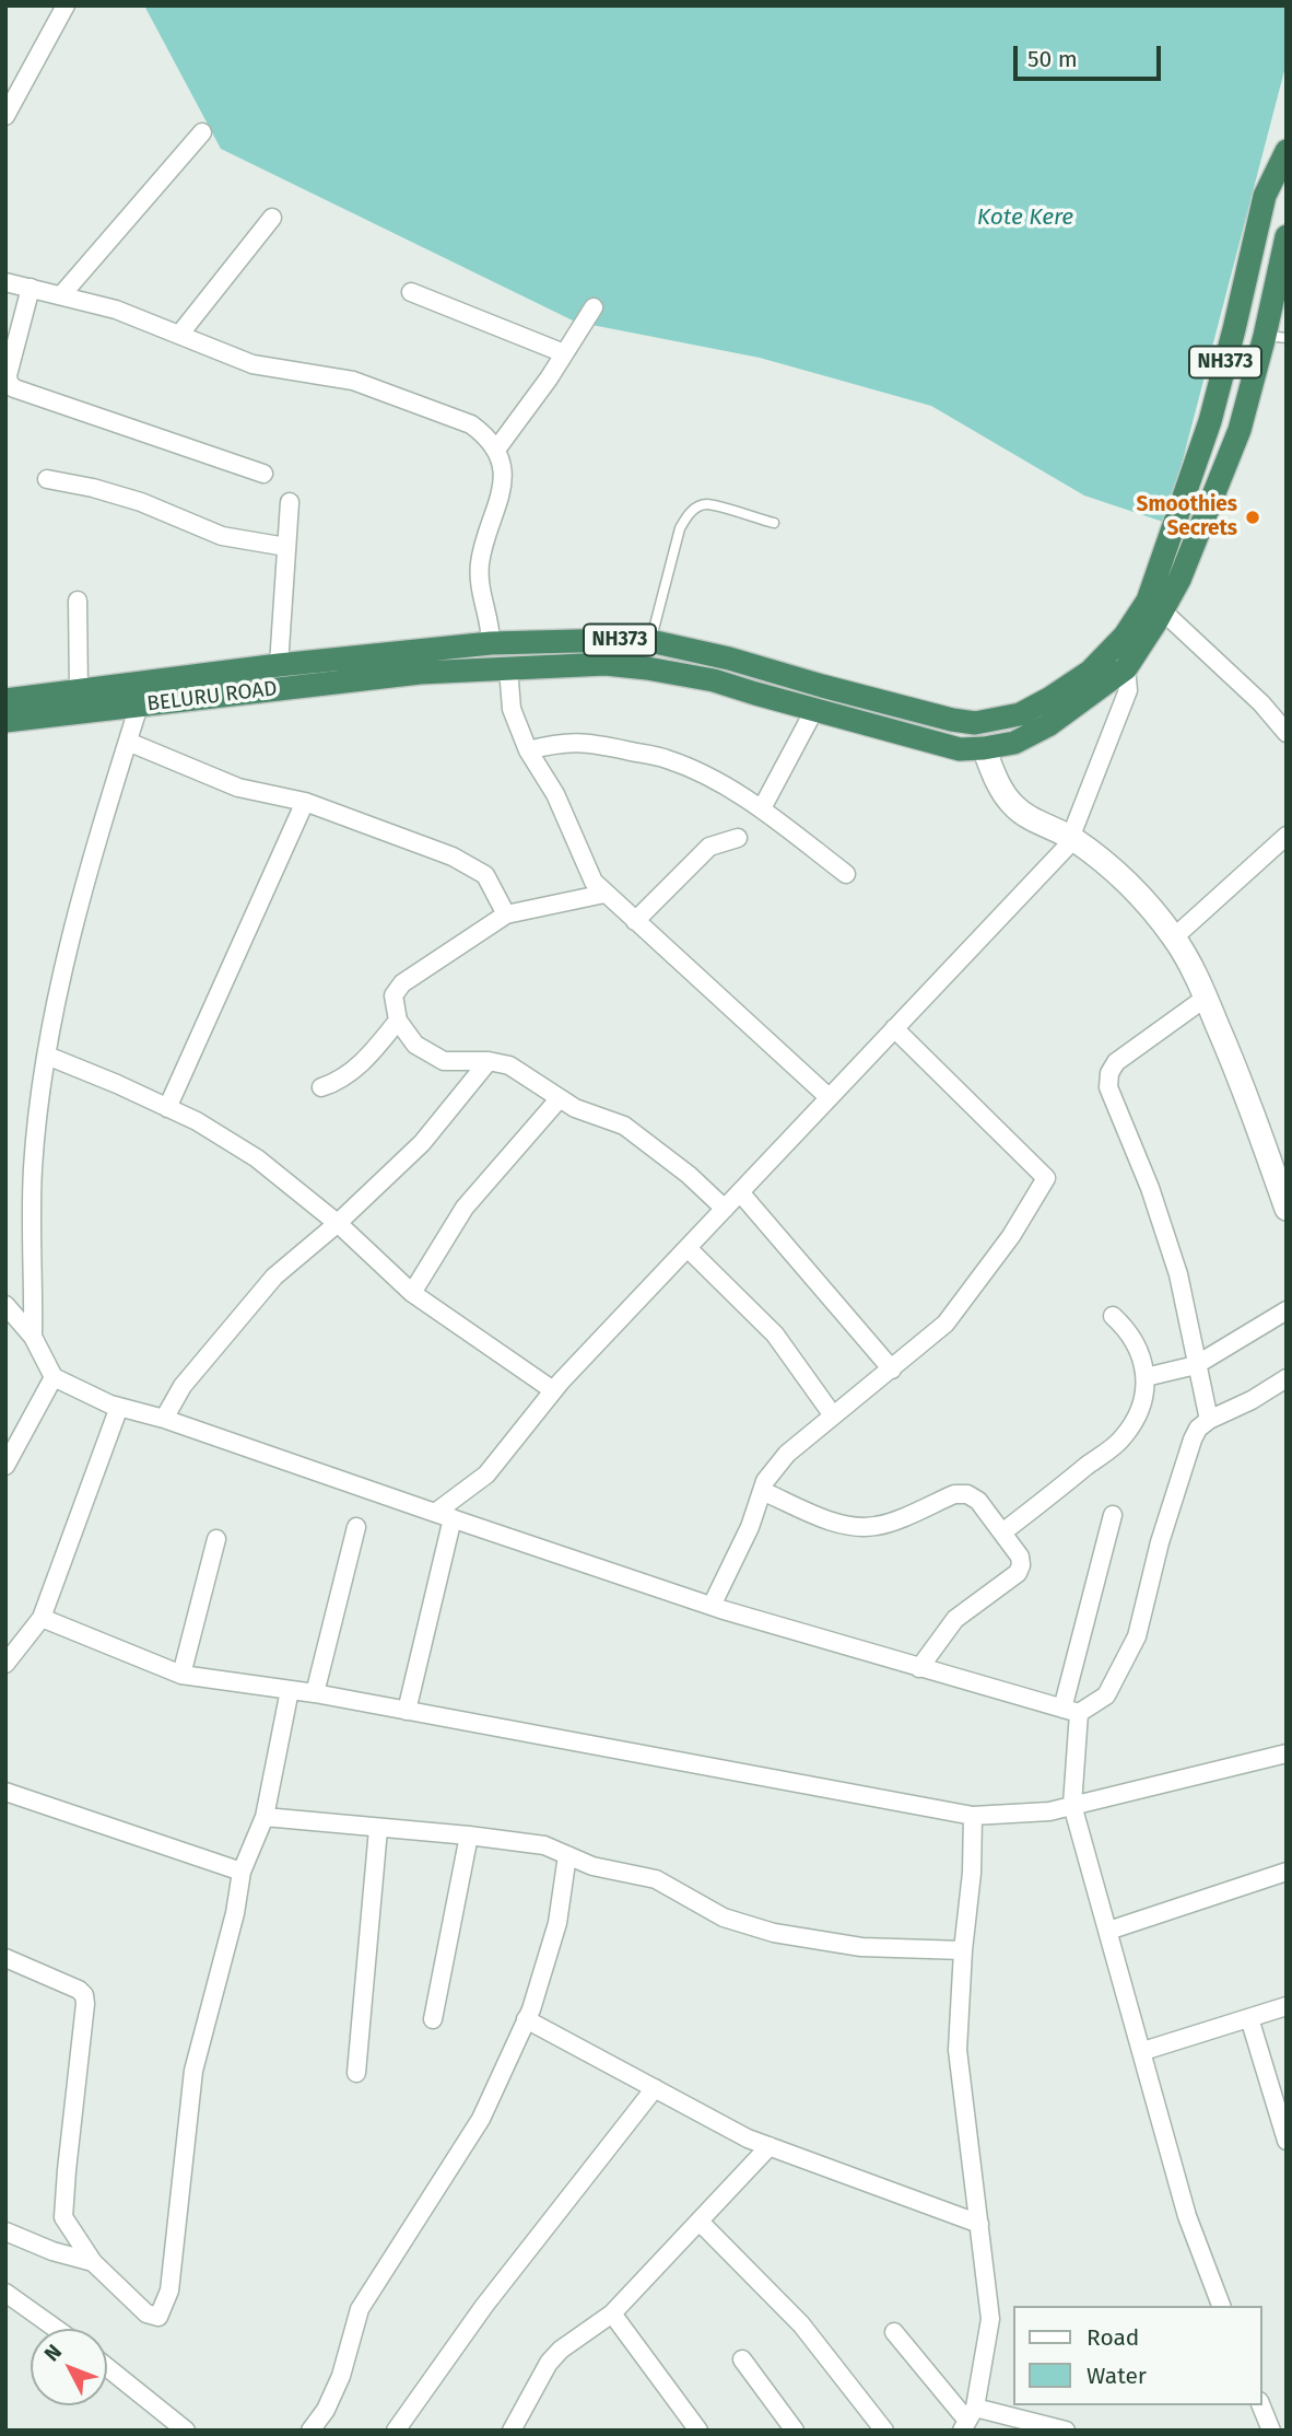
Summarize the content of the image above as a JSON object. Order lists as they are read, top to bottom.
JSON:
{
  "streets": {
    "highway": ["NH373", "BELURU ROAD"]
  },
  "crossings": [
    ["NH373", "BELURU ROAD"]
  ],
  "water": ["Kote Kere"],
  "places": ["Smoothies Secrets"],
  "legend": ["Road", "Water"],
  "scale_bar": "50 m",
  "north": "top left"
}
